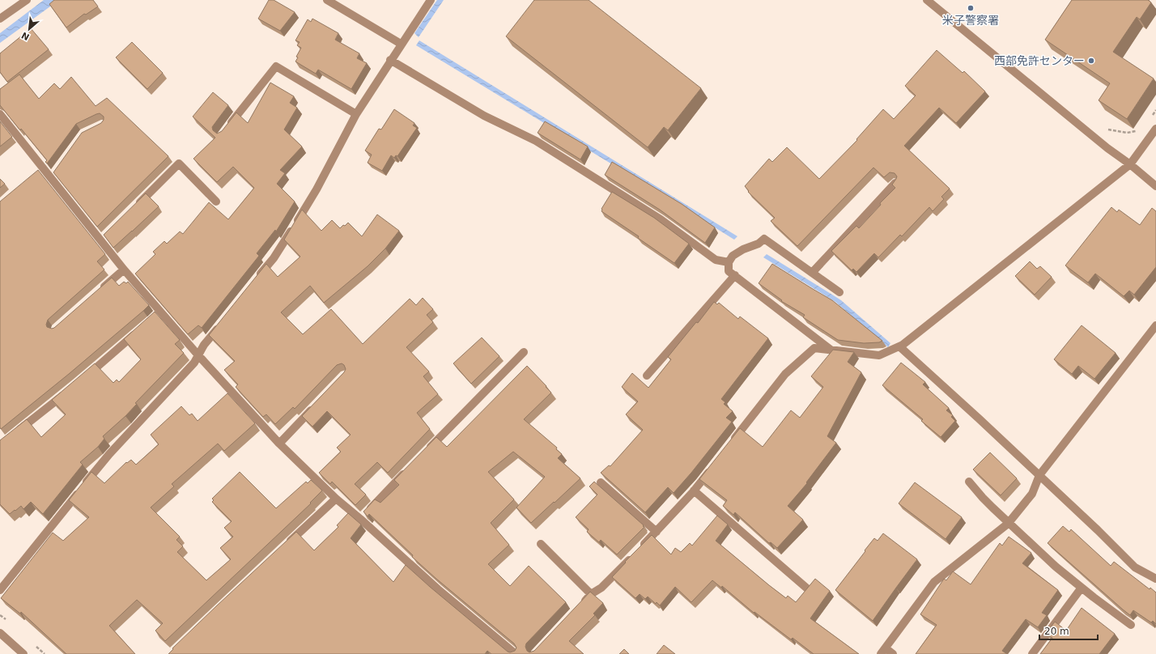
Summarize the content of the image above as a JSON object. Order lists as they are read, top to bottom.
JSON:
{
  "places": ["米子警察署", "西部免許センター"],
  "scale_bar": "20 m",
  "north": "bottom left"
}
